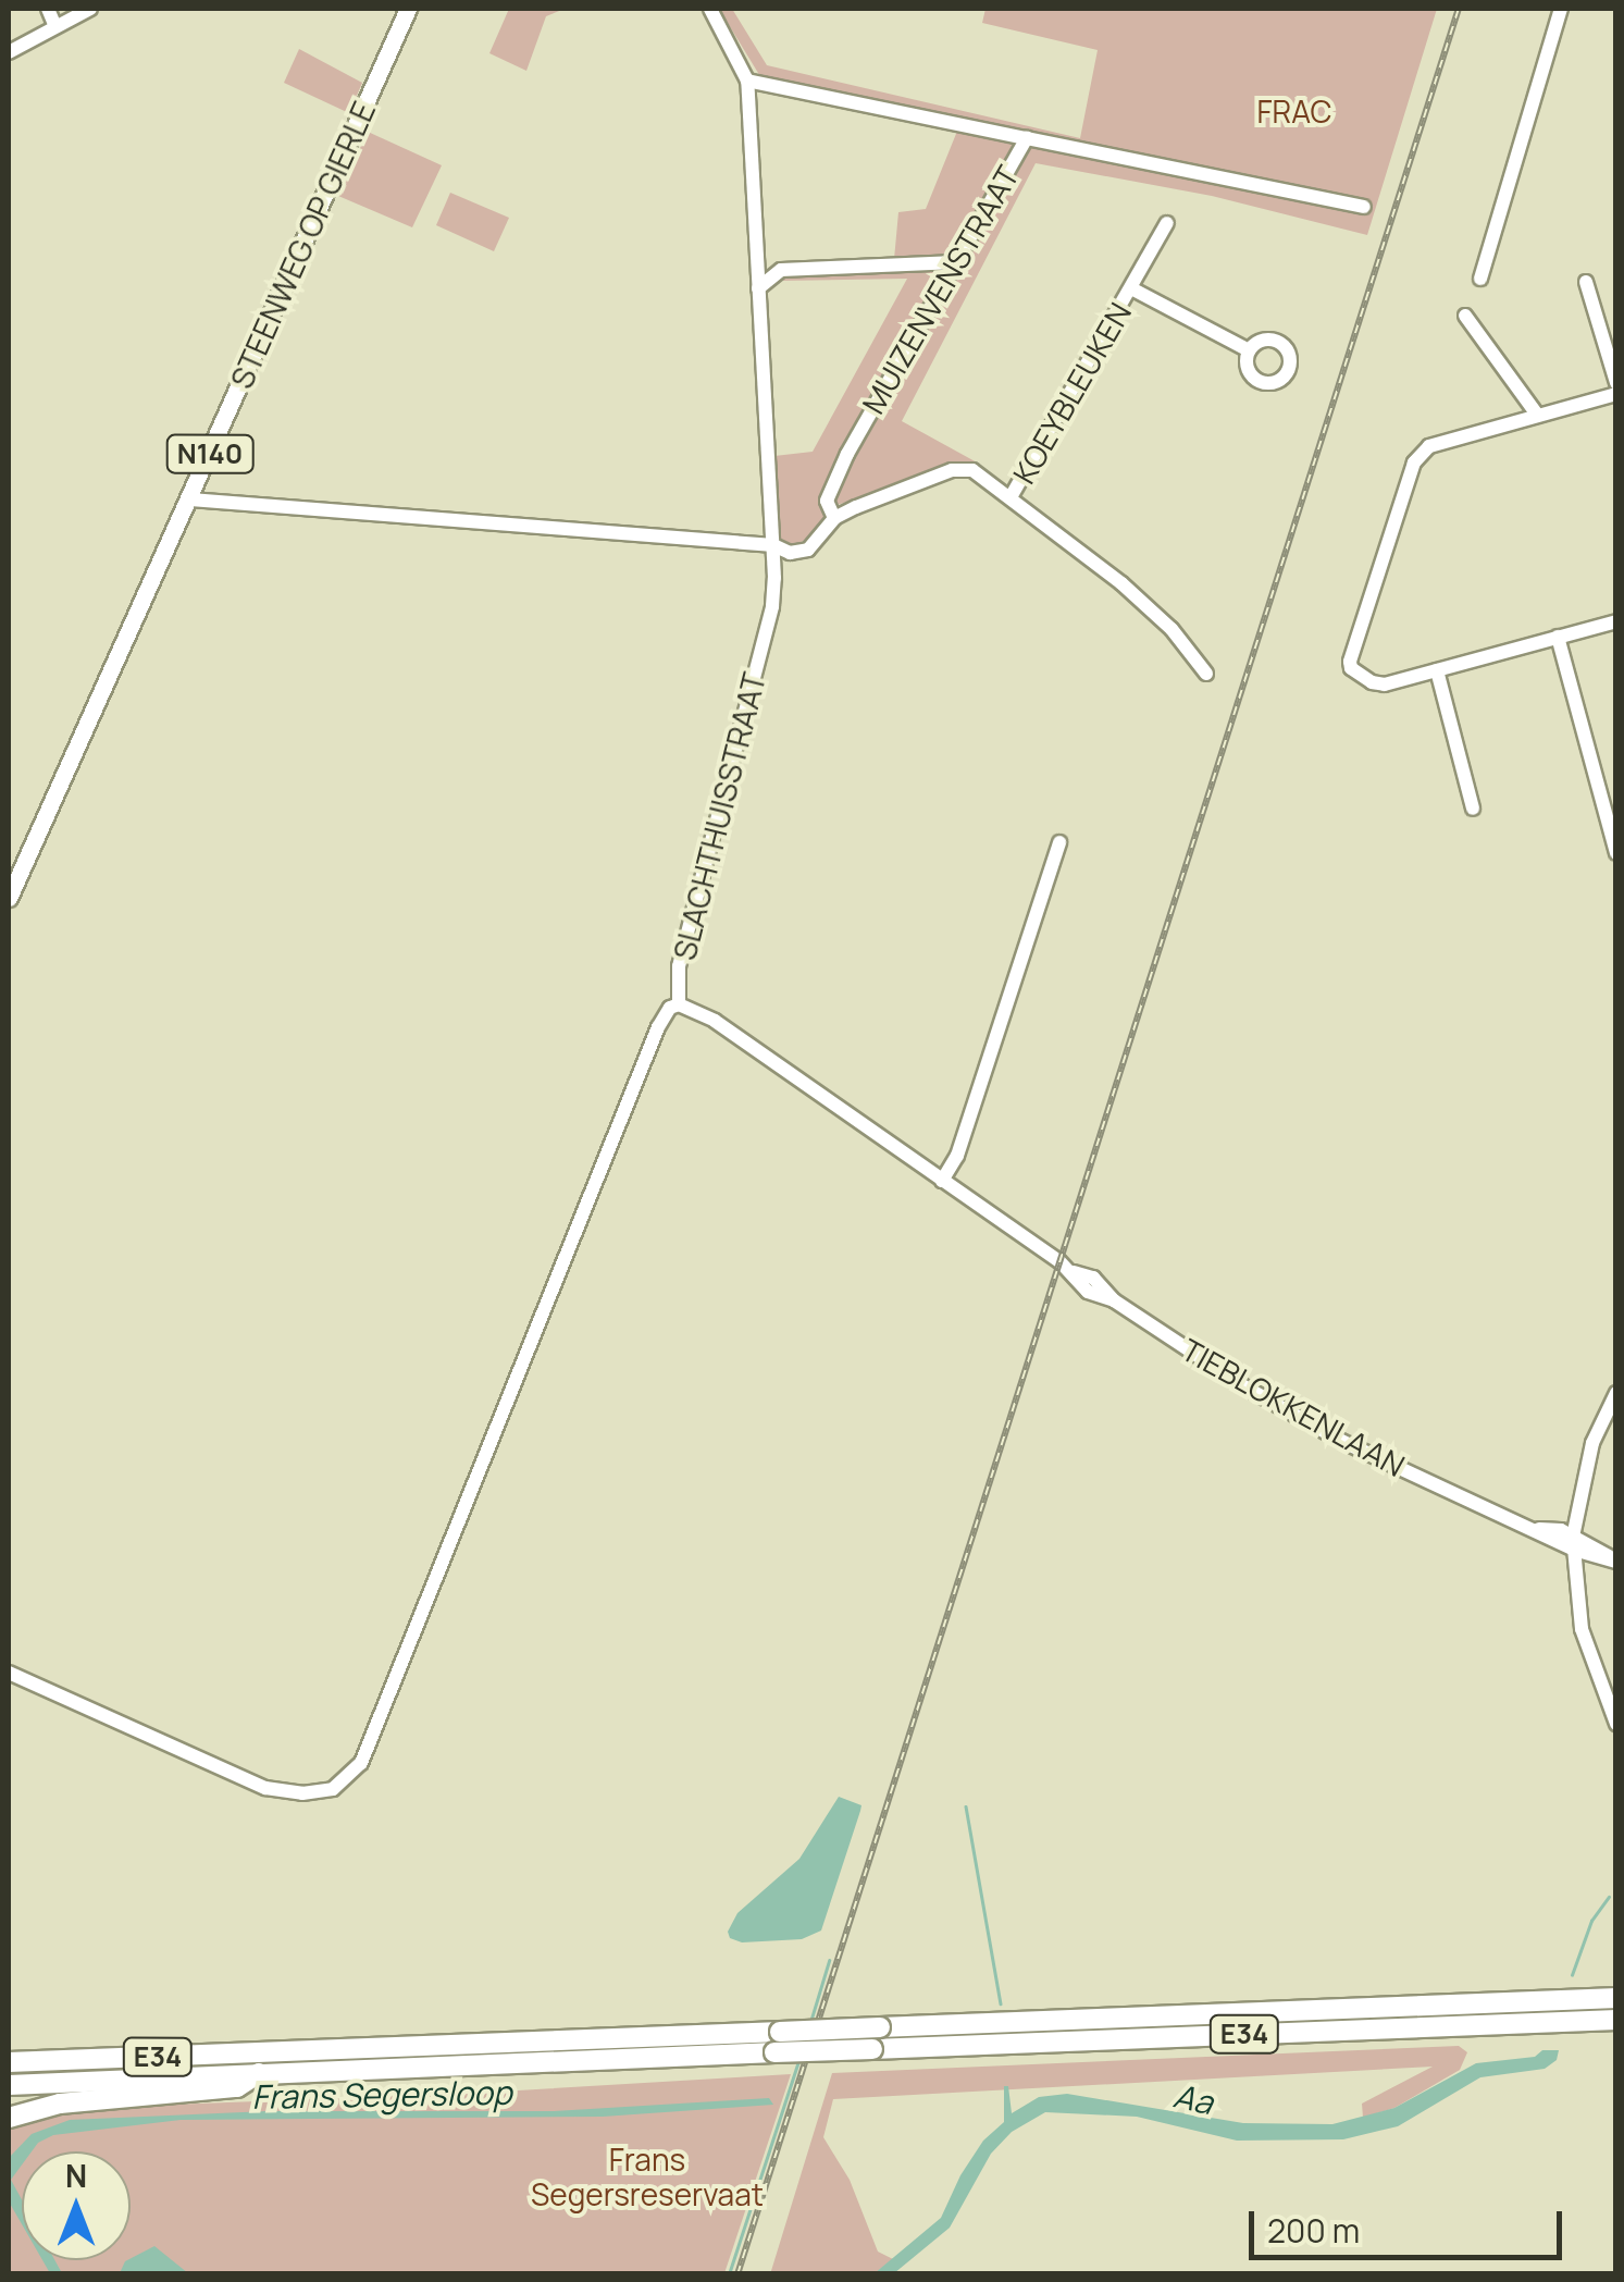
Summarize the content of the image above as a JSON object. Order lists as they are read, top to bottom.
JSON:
{
  "streets": {
    "highway": ["E34"],
    "main road": ["STEENWEG OP GIERLE", "N140"],
    "street": [
      "MUIZENVENSTRAAT",
      "KOEYBLEUKEN",
      "SLACHTHUISSTRAAT",
      "TIEBLOKKENLAAN"
    ]
  },
  "crossings": [
    ["SLACHTHUISSTRAAT", "TIEBLOKKENLAAN"]
  ],
  "water": ["Frans Segersloop", "Aa"],
  "parks": ["FRAC", "Frans Segersreservaat"],
  "scale_bar": "200 m",
  "north": "top"
}
